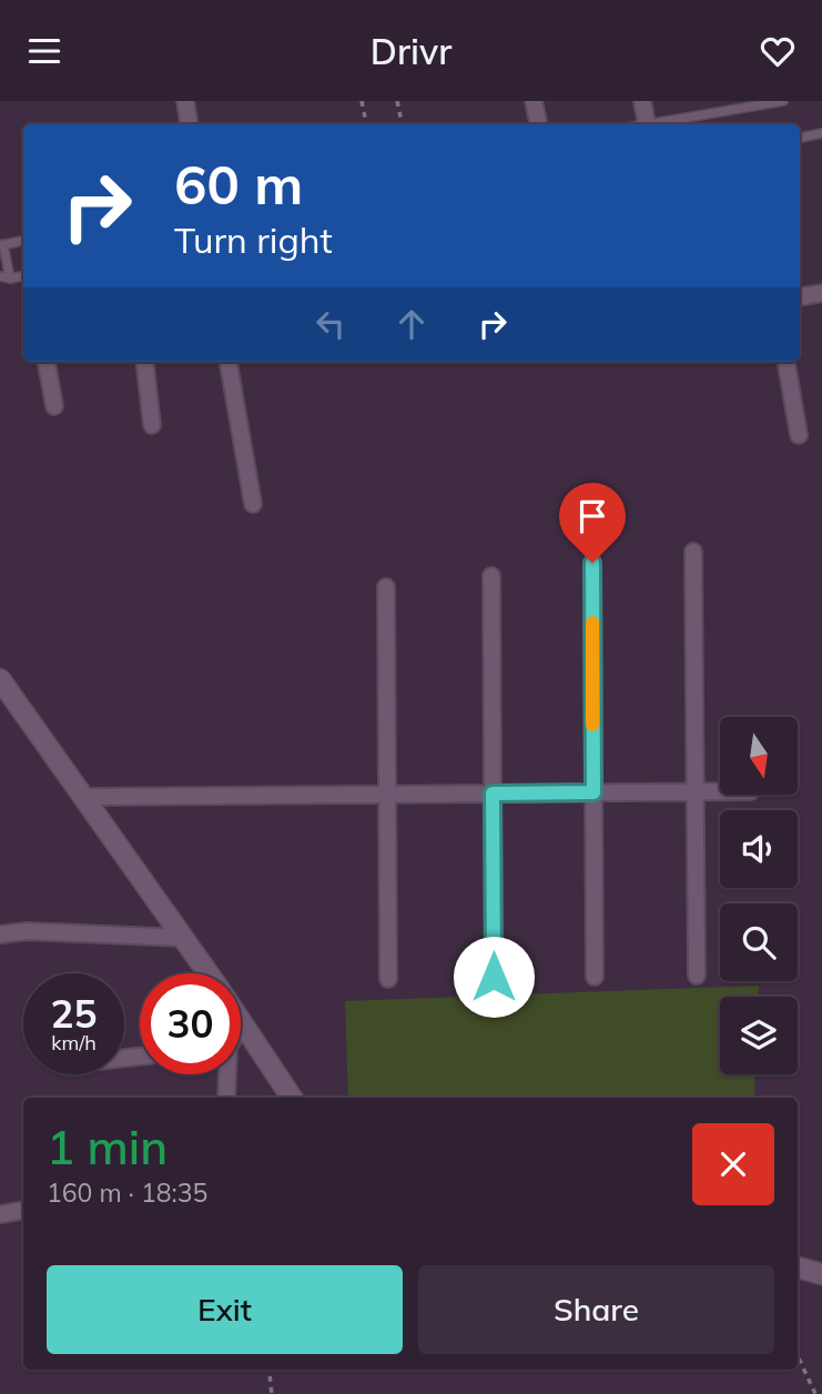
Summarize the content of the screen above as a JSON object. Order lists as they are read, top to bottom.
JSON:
{
  "north": "bottom",
  "page": {
    "header": "Drivr",
    "turn": ["60 m", "Turn right"],
    "speed": "25 km/h",
    "limit": "30",
    "heading": ["1 min", "160 m · 18:35"],
    "buttons": ["Exit", "Share"]
  }
}
